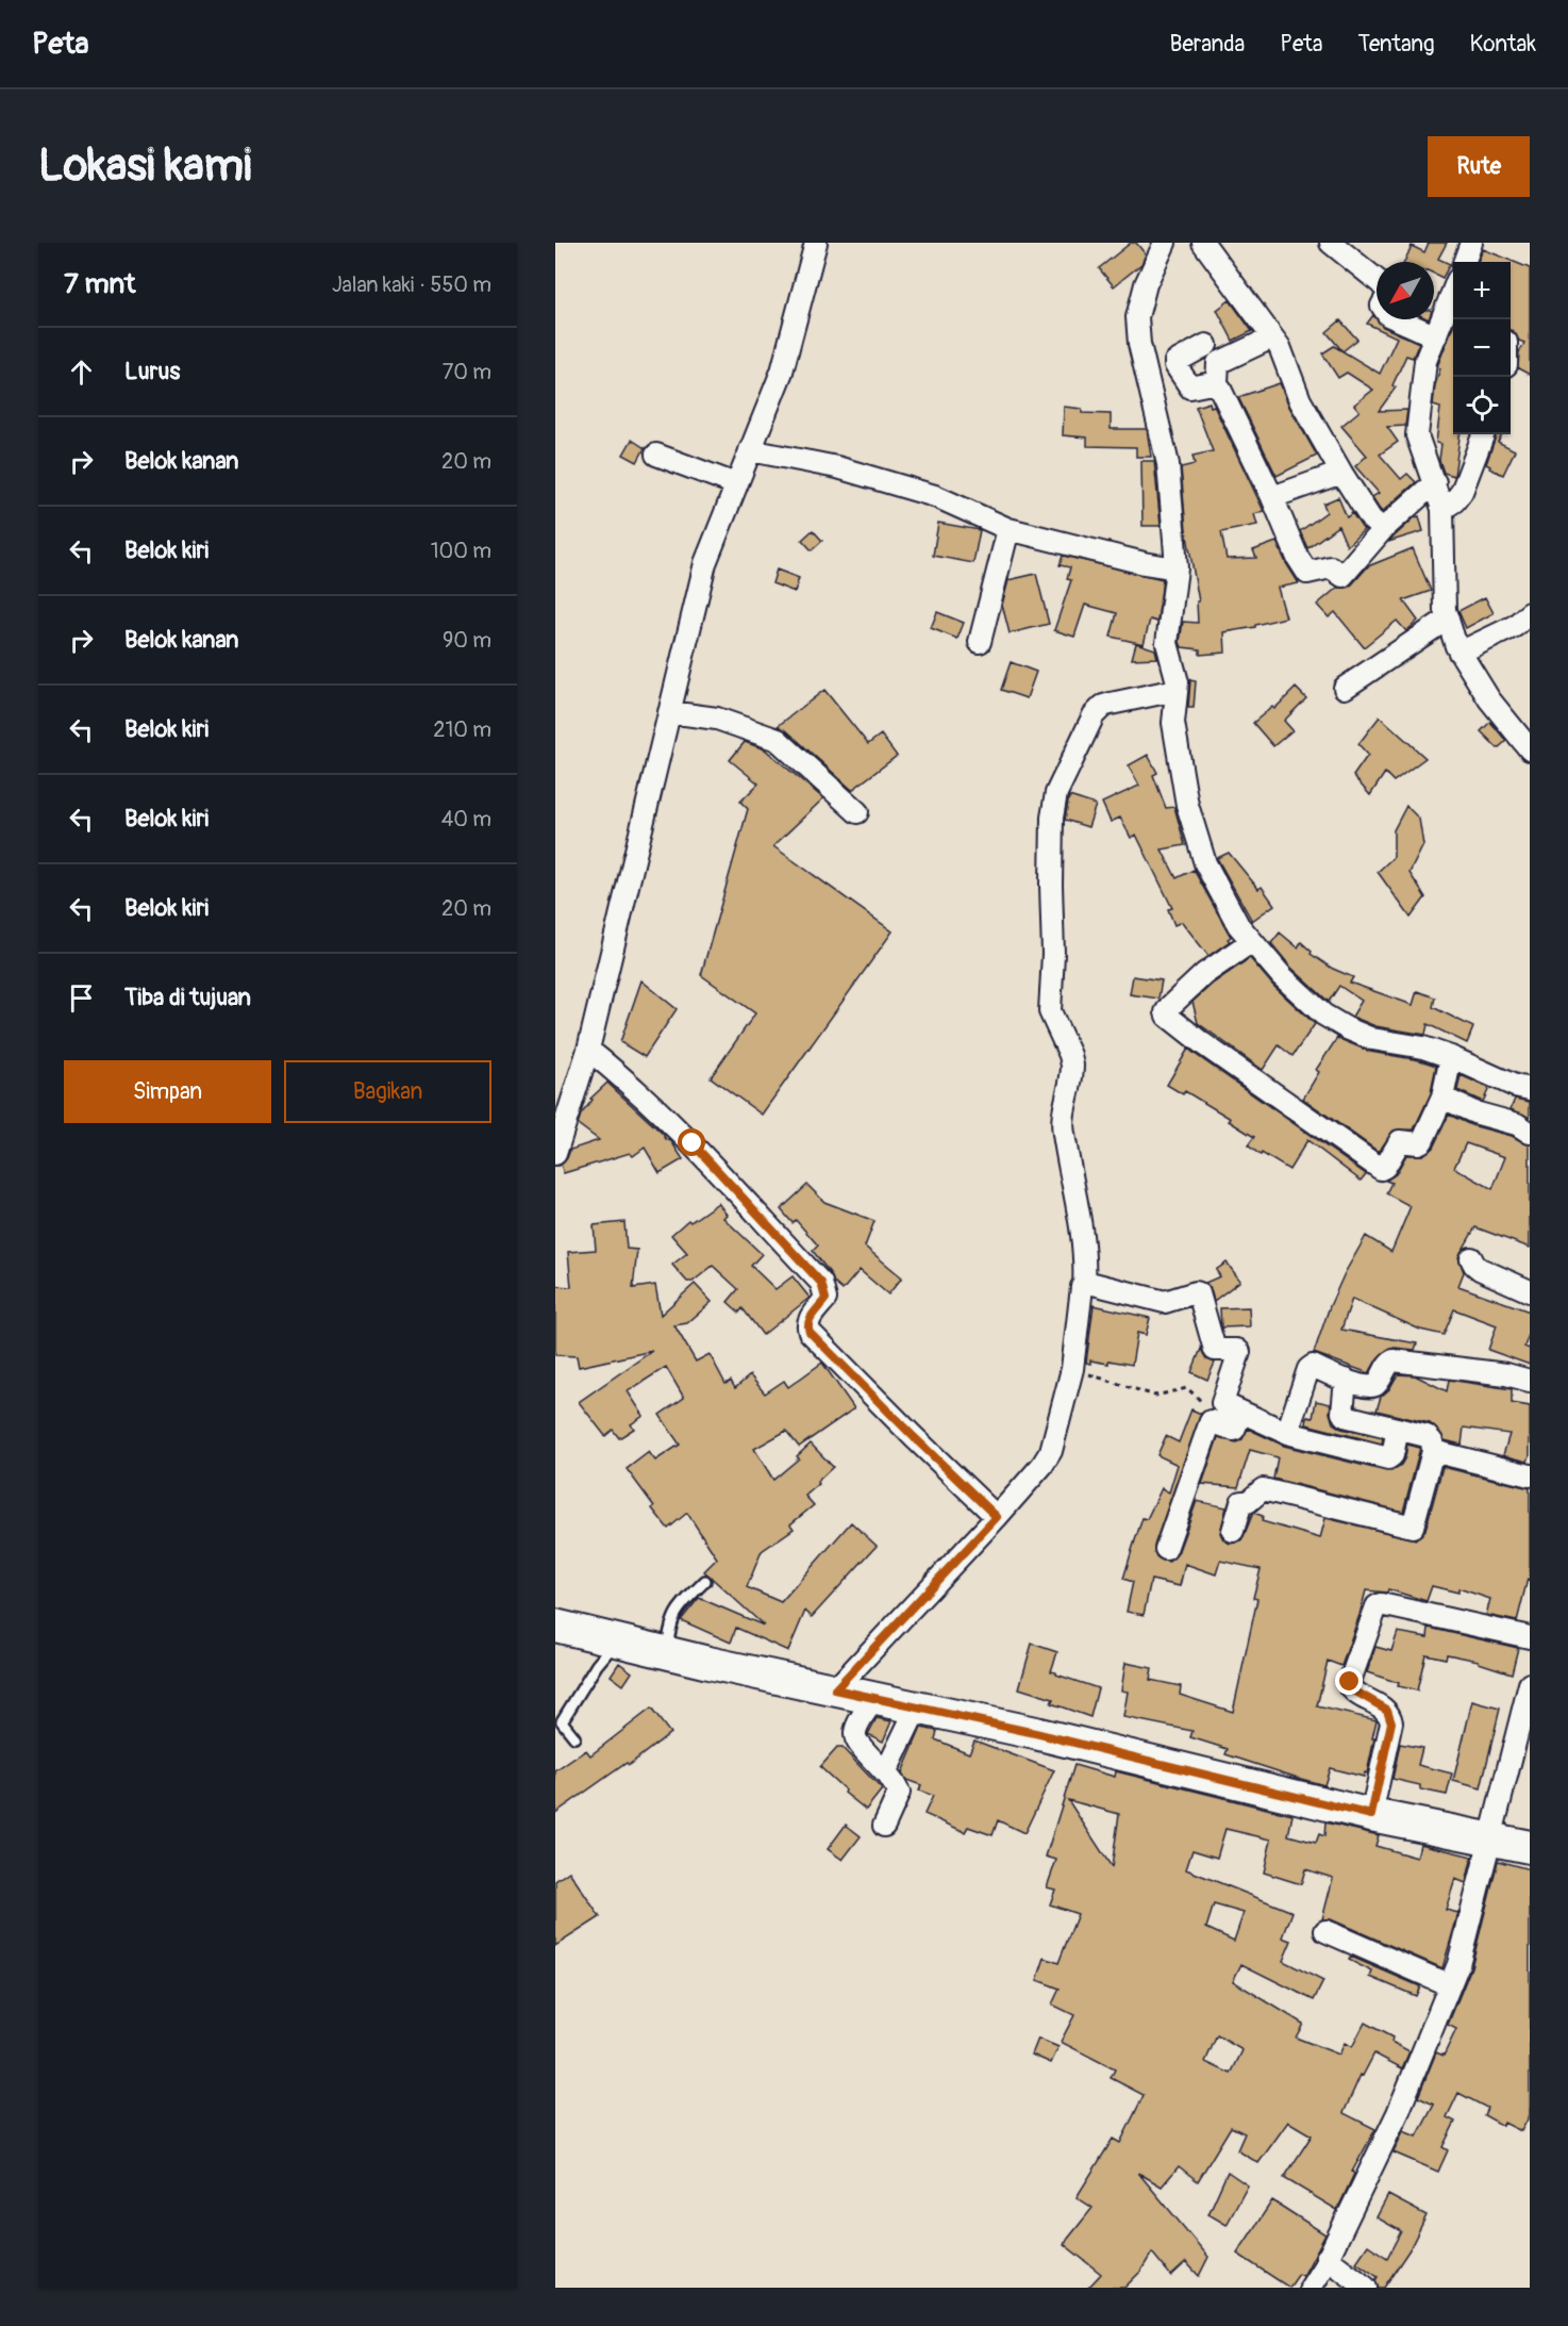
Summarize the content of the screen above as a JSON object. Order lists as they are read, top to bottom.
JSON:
{
  "north": "bottom left",
  "page": {
    "header": "Peta",
    "nav": [
      "Beranda",
      "Peta",
      "Tentang",
      "Kontak"
    ],
    "buttons": [
      "Rute",
      ["Simpan", "Bagikan"]
    ],
    "title": "Lokasi kami",
    "heading": ["7 mnt", "Jalan kaki · 550 m"],
    "map_buttons": ["+", "−"],
    "list": [
      ["Lurus", "70 m"],
      ["Belok kanan", "20 m"],
      ["Belok kiri", "100 m"],
      ["Belok kanan", "90 m"],
      ["Belok kiri", "210 m"],
      ["Belok kiri", "40 m"],
      ["Belok kiri", "20 m"],
      "Tiba di tujuan"
    ]
  }
}
